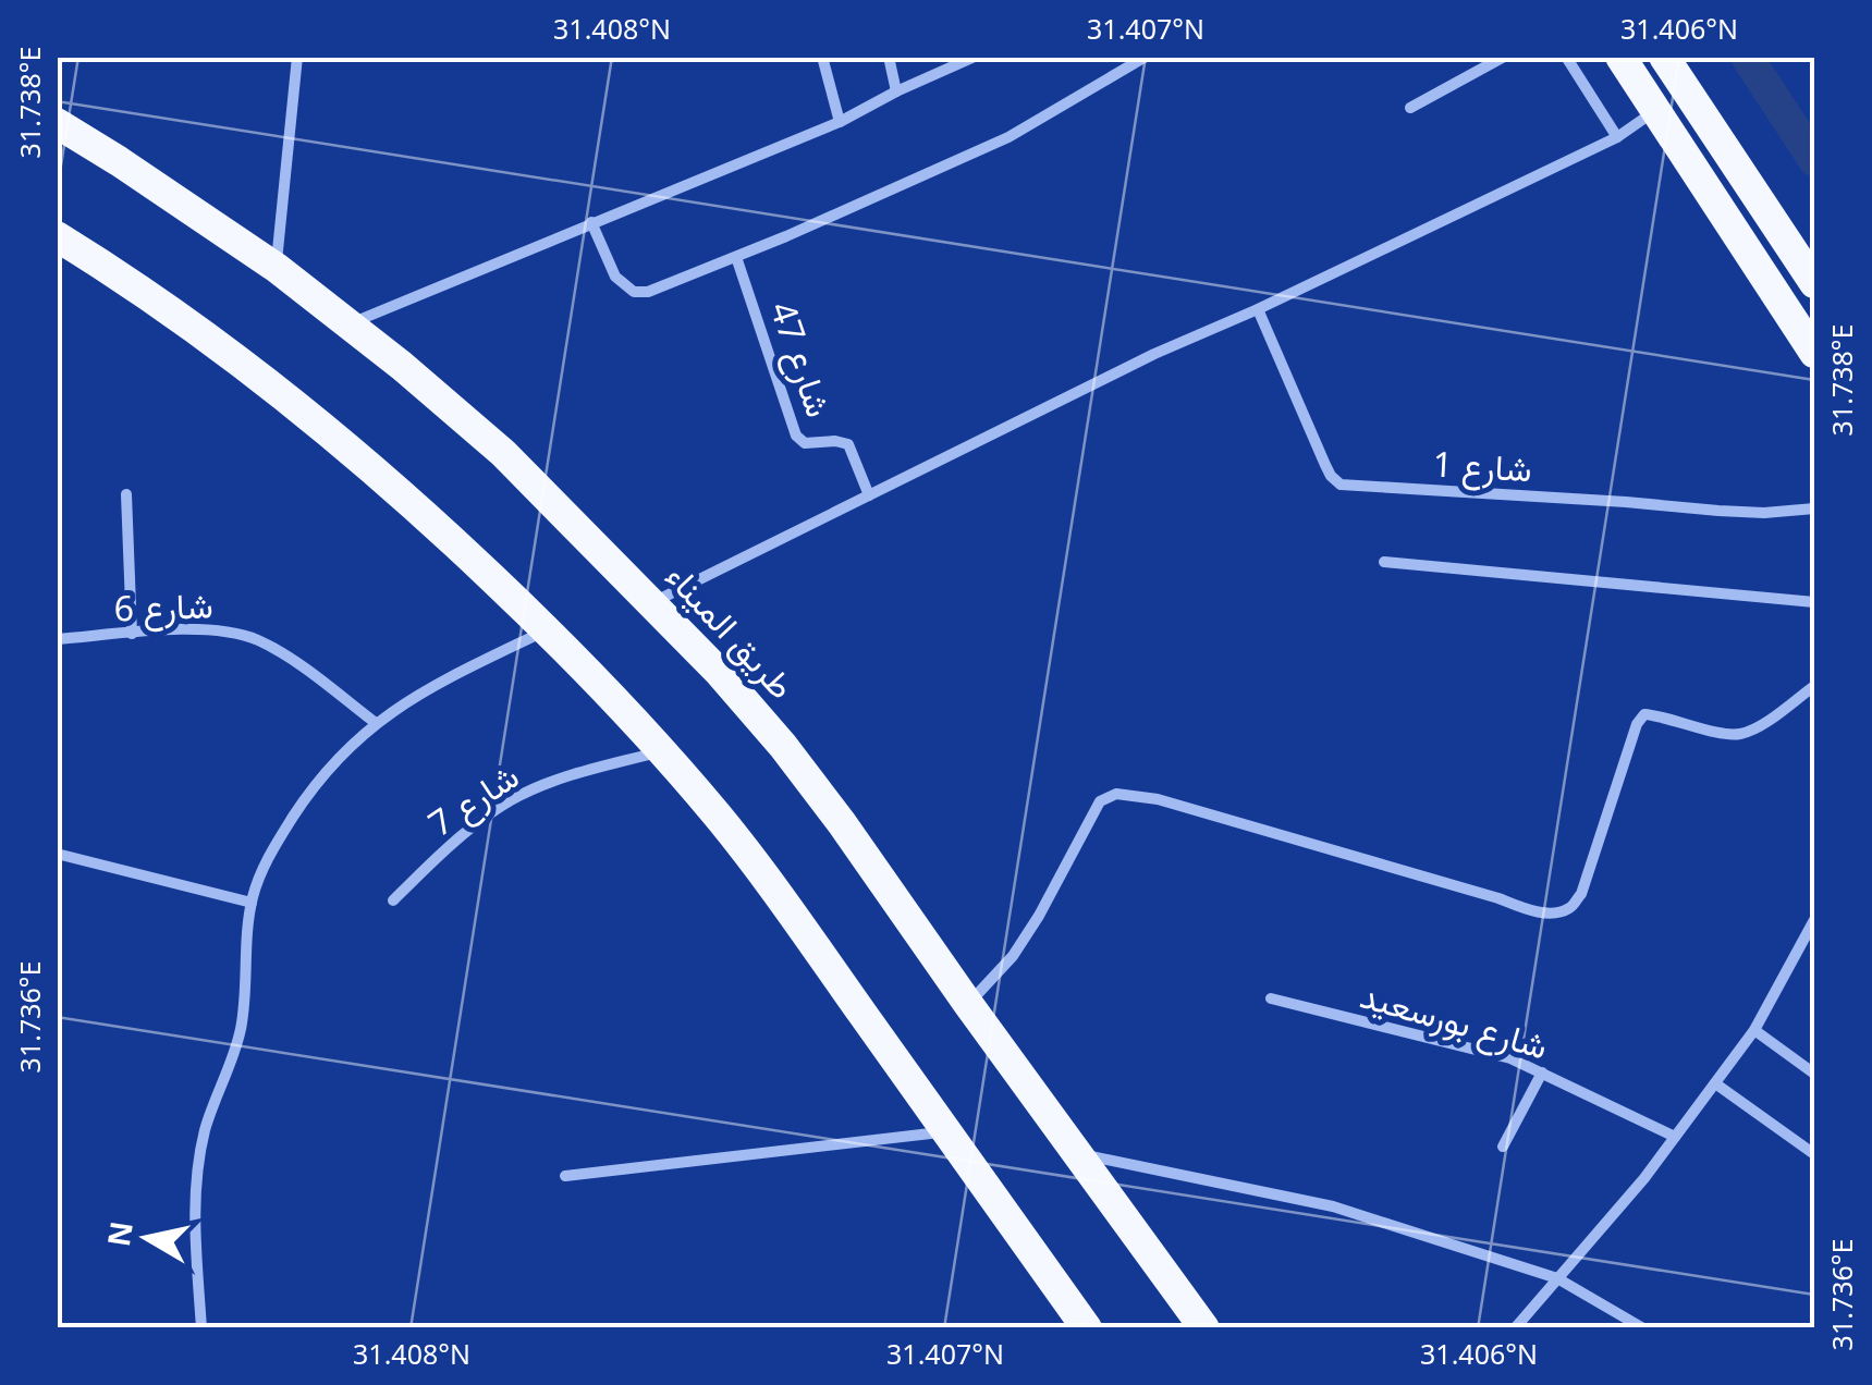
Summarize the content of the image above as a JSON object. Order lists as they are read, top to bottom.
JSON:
{
  "streets": {
    "highway": ["طريق الميناء"],
    "street": [
      "شارع 47",
      "شارع 1",
      "شارع 6",
      "شارع 7",
      "شارع بورسعيد"
    ]
  },
  "north": "left",
  "coordinates": [
    "31.408°N",
    "31.407°N",
    "31.406°N",
    "31.738°E",
    "31.736°E"
  ]
}
